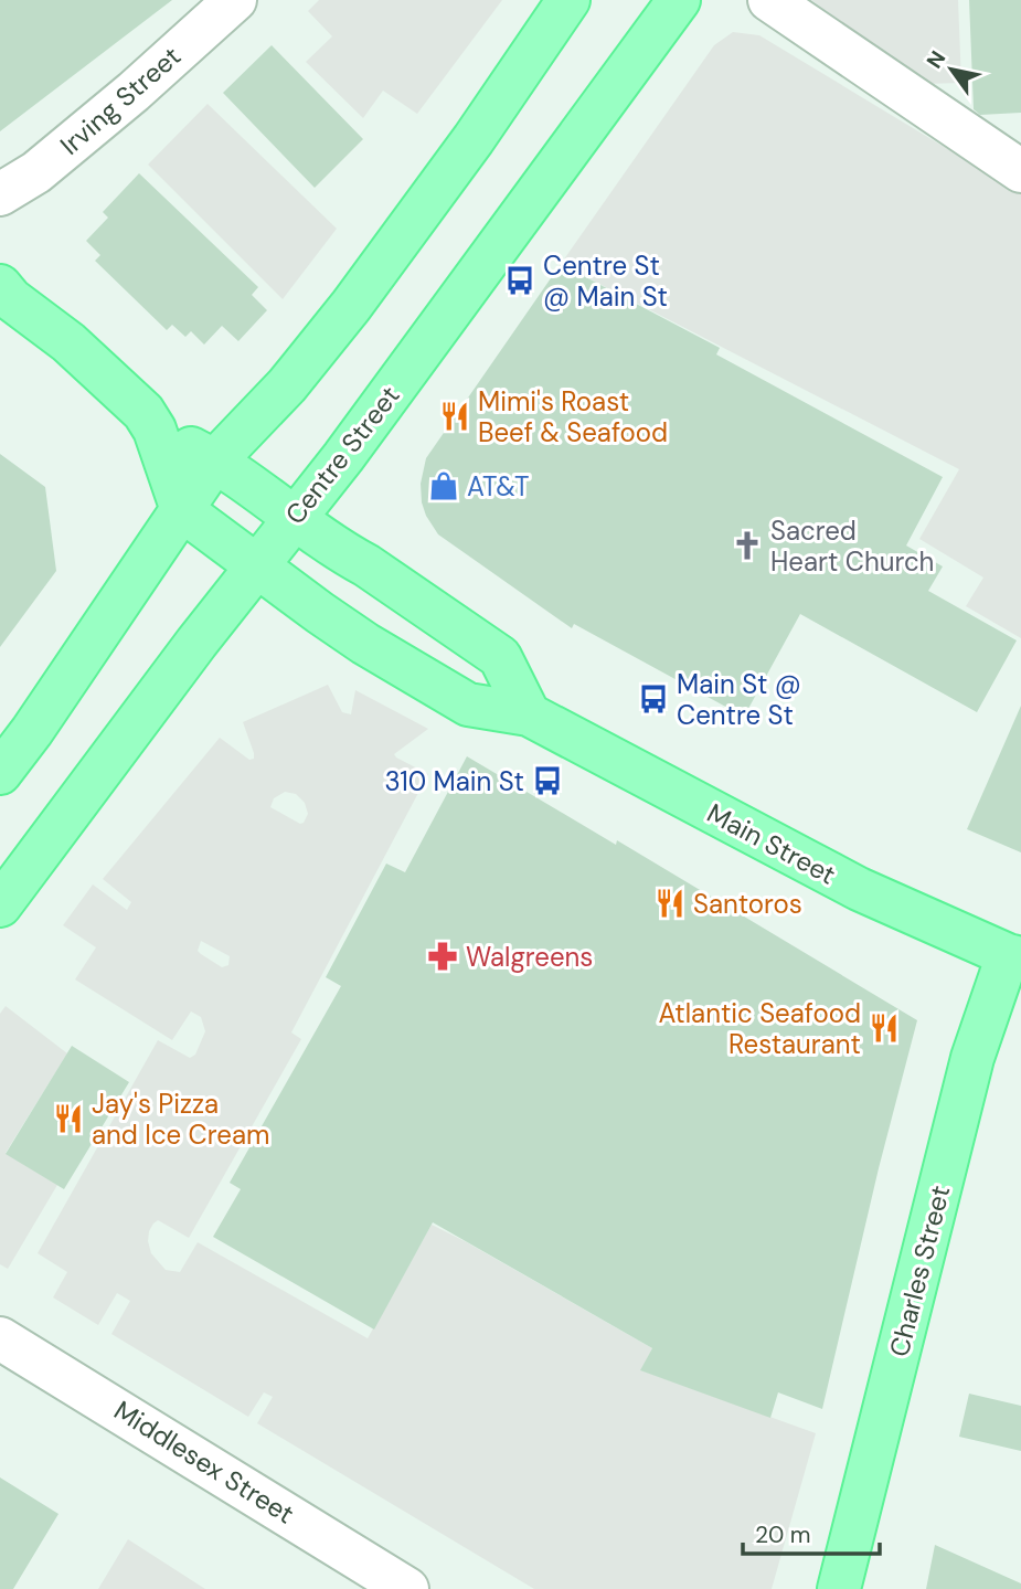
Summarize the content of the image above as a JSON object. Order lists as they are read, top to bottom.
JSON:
{
  "streets": {
    "main road": ["Centre Street", "Main Street", "Charles Street"],
    "street": ["Irving Street", "Middlesex Street"]
  },
  "crossings": [
    ["Centre Street", "Main Street"],
    ["Main Street", "Charles Street"]
  ],
  "places": {
    "bus stop": ["Centre St @ Main St", "Main St @ Centre St", "310 Main St"],
    "restaurant": [
      "Mimi's Roast Beef & Seafood",
      "Santoros",
      "Atlantic Seafood Restaurant",
      "Jay's Pizza and Ice Cream"
    ],
    "shop": ["AT&T"],
    "church": ["Sacred Heart Church"],
    "pharmacy": ["Walgreens"]
  },
  "scale_bar": "20 m",
  "north": "top left"
}
